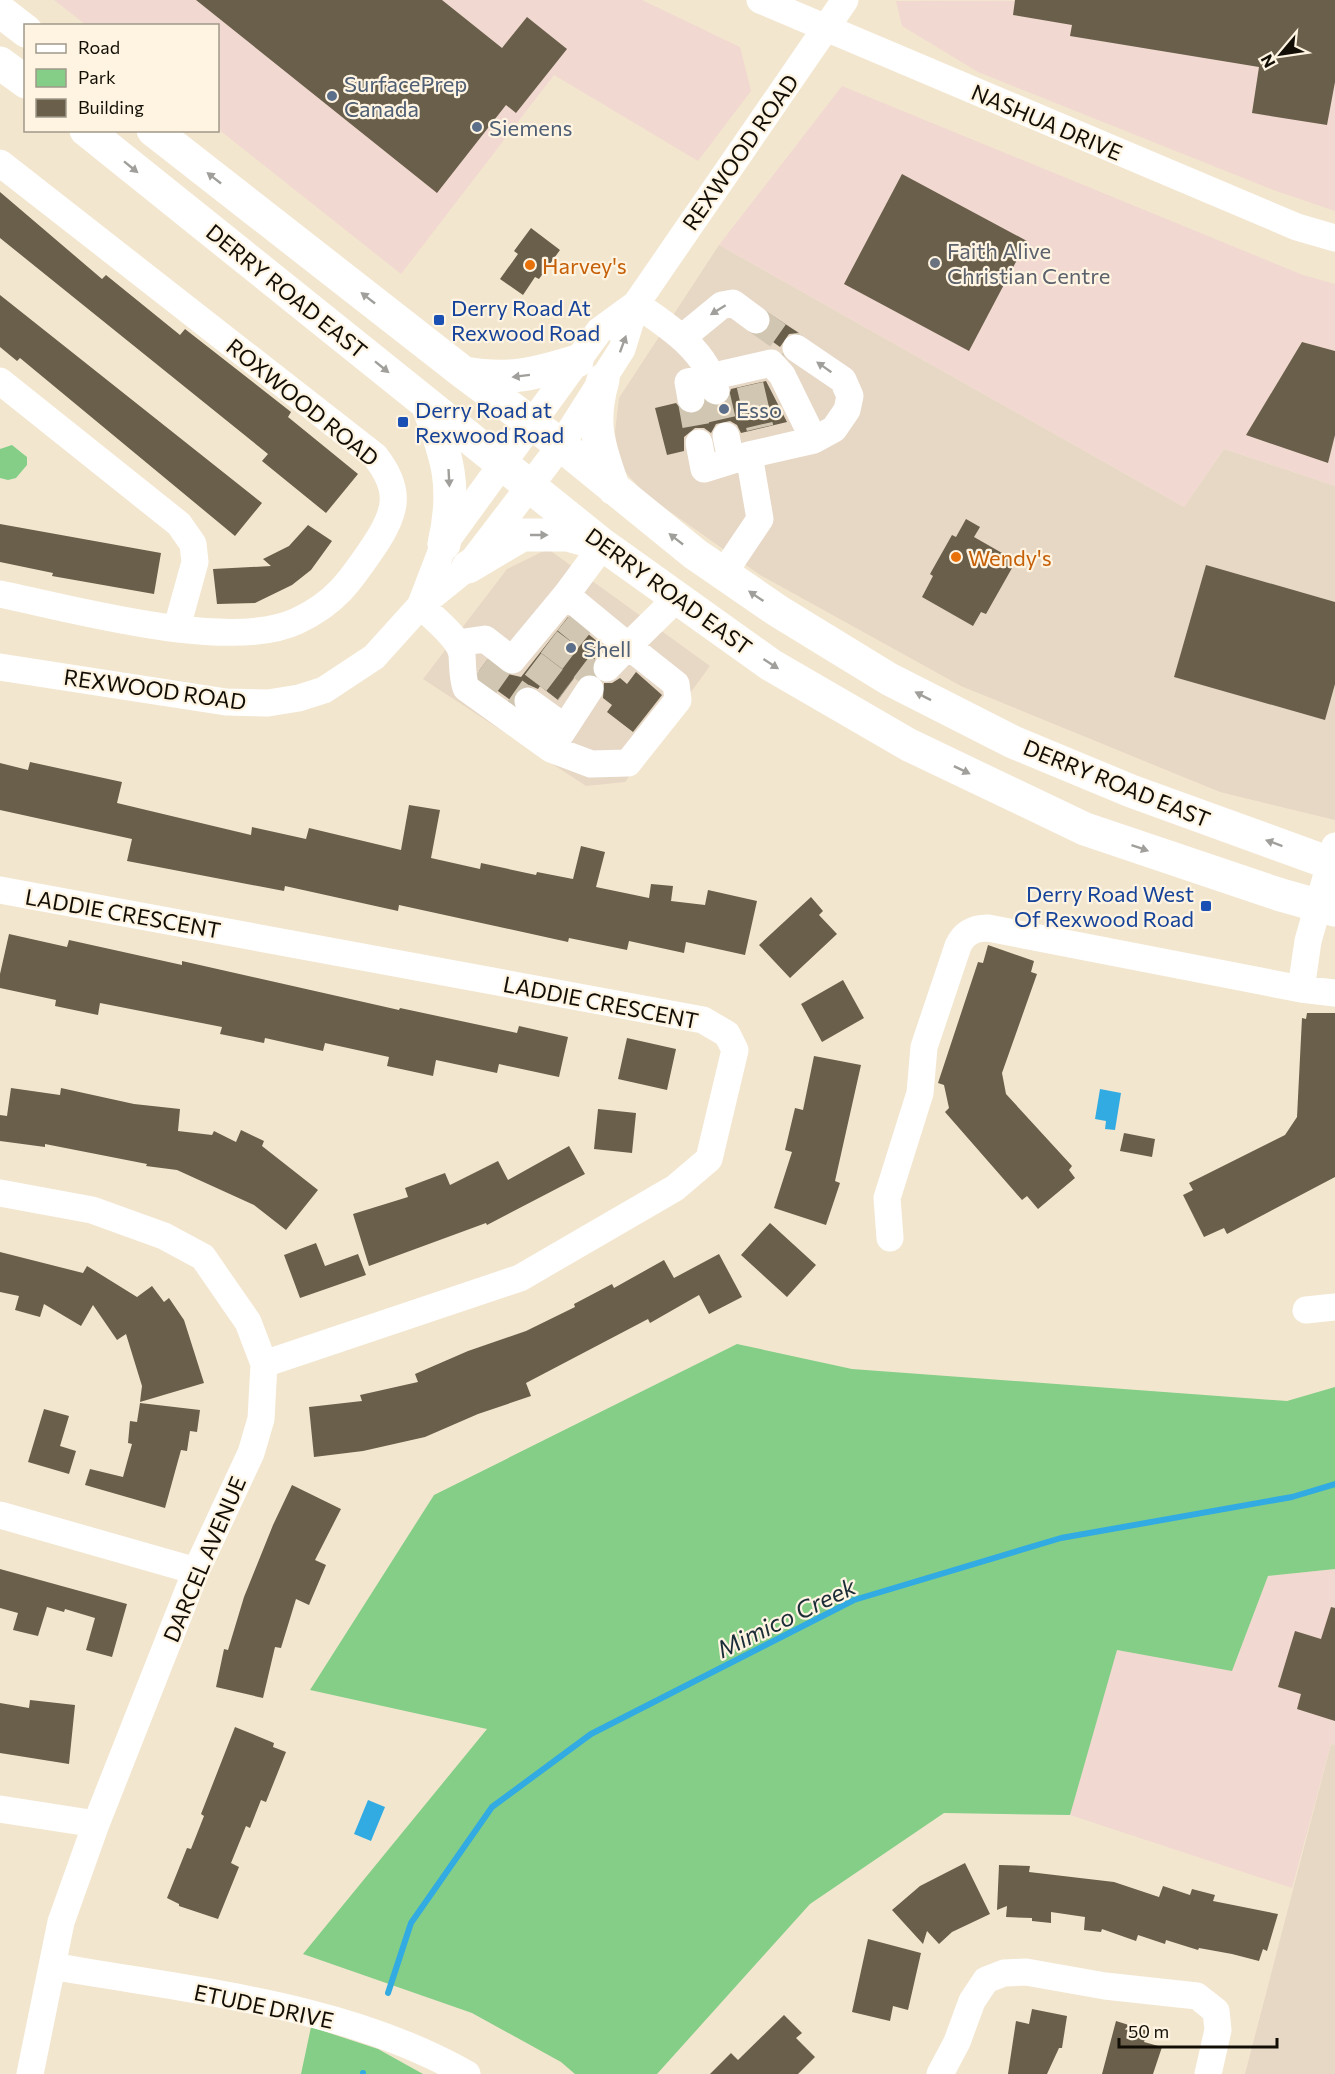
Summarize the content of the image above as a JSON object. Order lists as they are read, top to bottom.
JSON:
{
  "streets": {
    "main road": ["DERRY ROAD EAST"],
    "street": [
      "NASHUA DRIVE",
      "REXWOOD ROAD",
      "ROXWOOD ROAD",
      "LADDIE CRESCENT",
      "DARCEL AVENUE",
      "ETUDE DRIVE"
    ]
  },
  "crossings": [
    ["NASHUA DRIVE", "REXWOOD ROAD"],
    ["REXWOOD ROAD", "DERRY ROAD EAST"],
    ["LADDIE CRESCENT", "DARCEL AVENUE"],
    ["DARCEL AVENUE", "ETUDE DRIVE"]
  ],
  "water": ["Mimico Creek"],
  "places": {
    "other": [
      "SurfacePrep Canada",
      "Siemens",
      "Faith Alive Christian Centre",
      "Harvey's",
      "Esso",
      "Wendy's",
      "Shell"
    ],
    "transit": ["Derry Road At Rexwood Road", "Derry Road at Rexwood Road", "Derry Road West Of Rexwood Road"]
  },
  "legend": ["Road", "Park", "Building"],
  "scale_bar": "50 m",
  "north": "bottom left"
}
